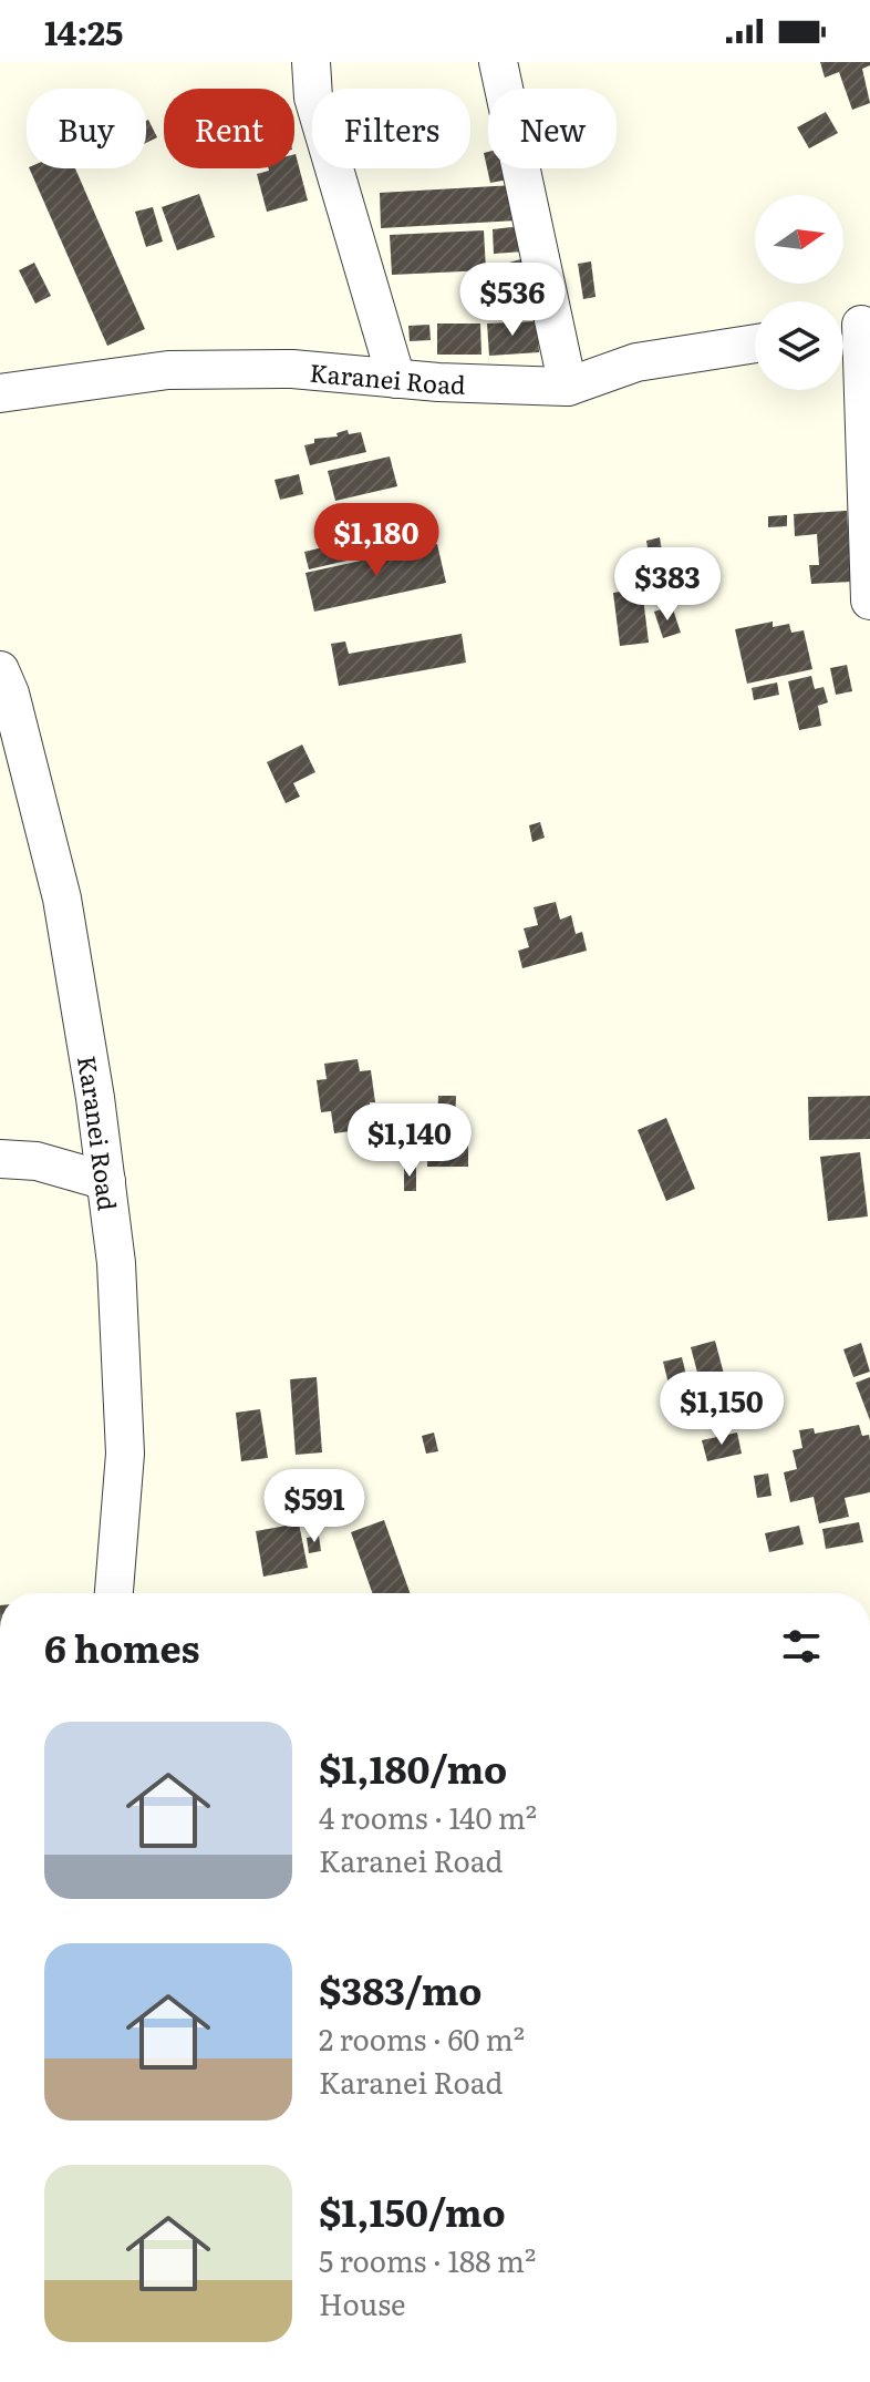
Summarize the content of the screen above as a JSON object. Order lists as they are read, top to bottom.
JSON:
{
  "streets": {
    "street": ["Karanei Road"]
  },
  "north": "right",
  "page": {
    "status": "14:25",
    "chip": [
      "Buy",
      "Rent",
      "Filters",
      "New"
    ],
    "price": [
      "$536",
      "$1,180",
      "$383",
      "$1,140",
      "$1,150",
      "$591"
    ],
    "heading": "6 homes",
    "list": [
      {
        "name": "$1,180/mo",
        "note": "4 rooms · 140 m² · Karanei Road"
      },
      {
        "name": "$383/mo",
        "note": "2 rooms · 60 m² · Karanei Road"
      },
      {
        "name": "$1,150/mo",
        "note": "5 rooms · 188 m² · House"
      }
    ]
  }
}
